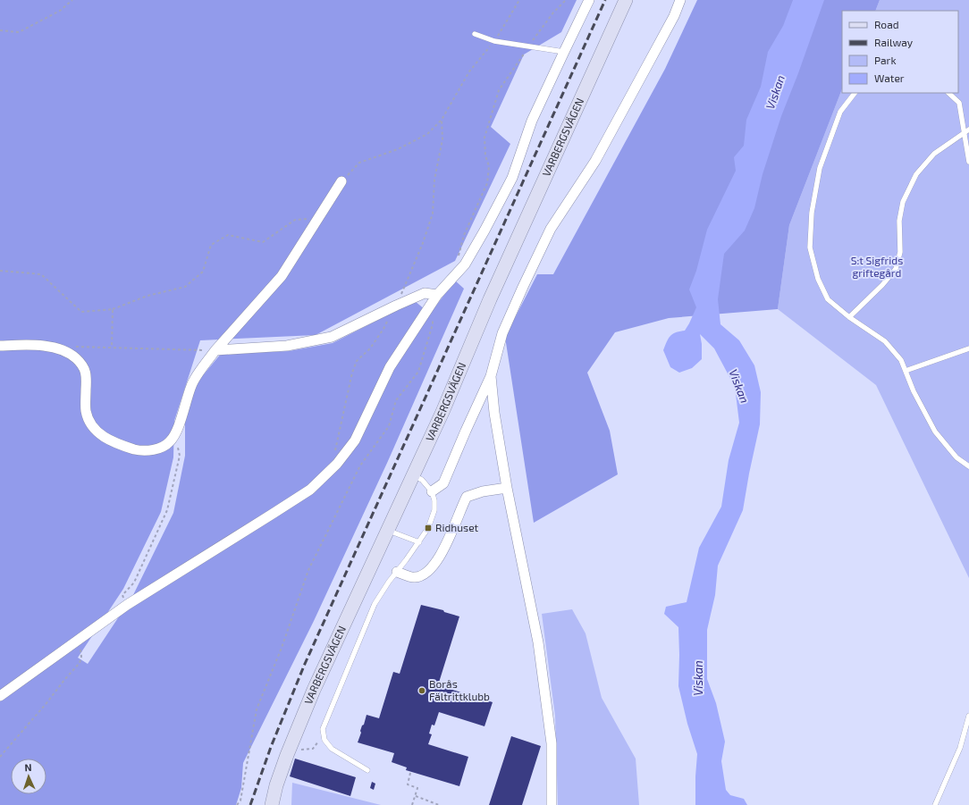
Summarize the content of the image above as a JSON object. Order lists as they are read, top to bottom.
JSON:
{
  "streets": {
    "main road": ["VARBERGSVÄGEN"]
  },
  "water": ["Viskan"],
  "parks": ["S:t Sigfrids griftegård"],
  "places": {
    "transit": ["Ridhuset"],
    "other": ["Borås Fältrittklubb"]
  },
  "legend": [
    "Road",
    "Railway",
    "Park",
    "Water"
  ],
  "north": "top"
}
